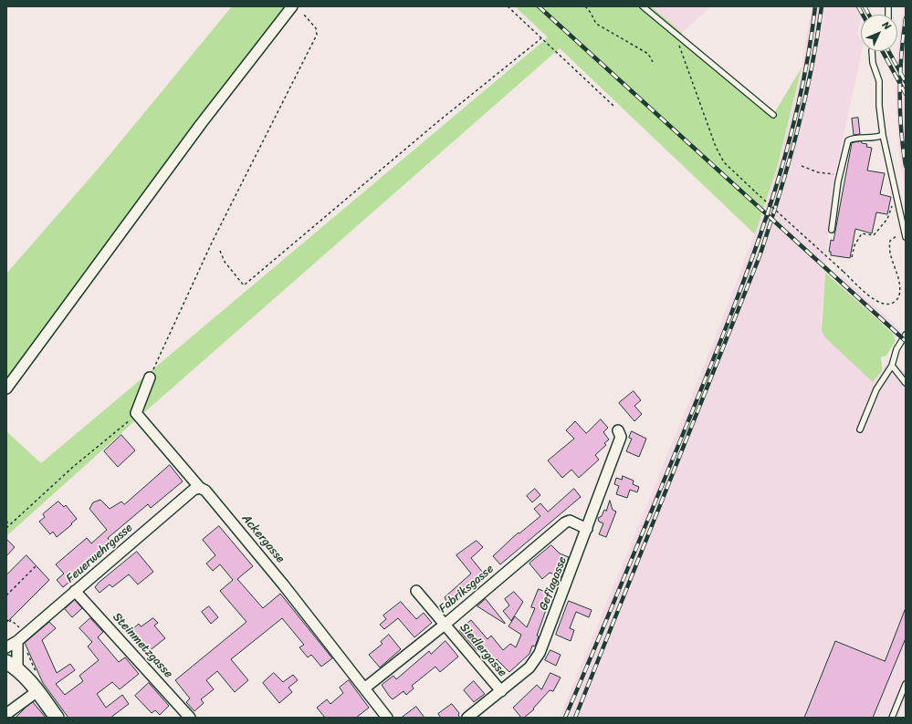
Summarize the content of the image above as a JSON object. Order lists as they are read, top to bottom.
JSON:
{
  "streets": {
    "street": [
      "Ackergasse",
      "Feuerwehrgasse",
      "Gefiagasse",
      "Fabriksgasse",
      "Steinmetzgasse",
      "Siedlergasse"
    ]
  },
  "crossings": [
    ["Ackergasse", "Feuerwehrgasse"],
    ["Ackergasse", "Fabriksgasse"],
    ["Feuerwehrgasse", "Steinmetzgasse"],
    ["Gefiagasse", "Fabriksgasse"],
    ["Gefiagasse", "Siedlergasse"],
    ["Fabriksgasse", "Siedlergasse"]
  ],
  "north": "top right"
}
